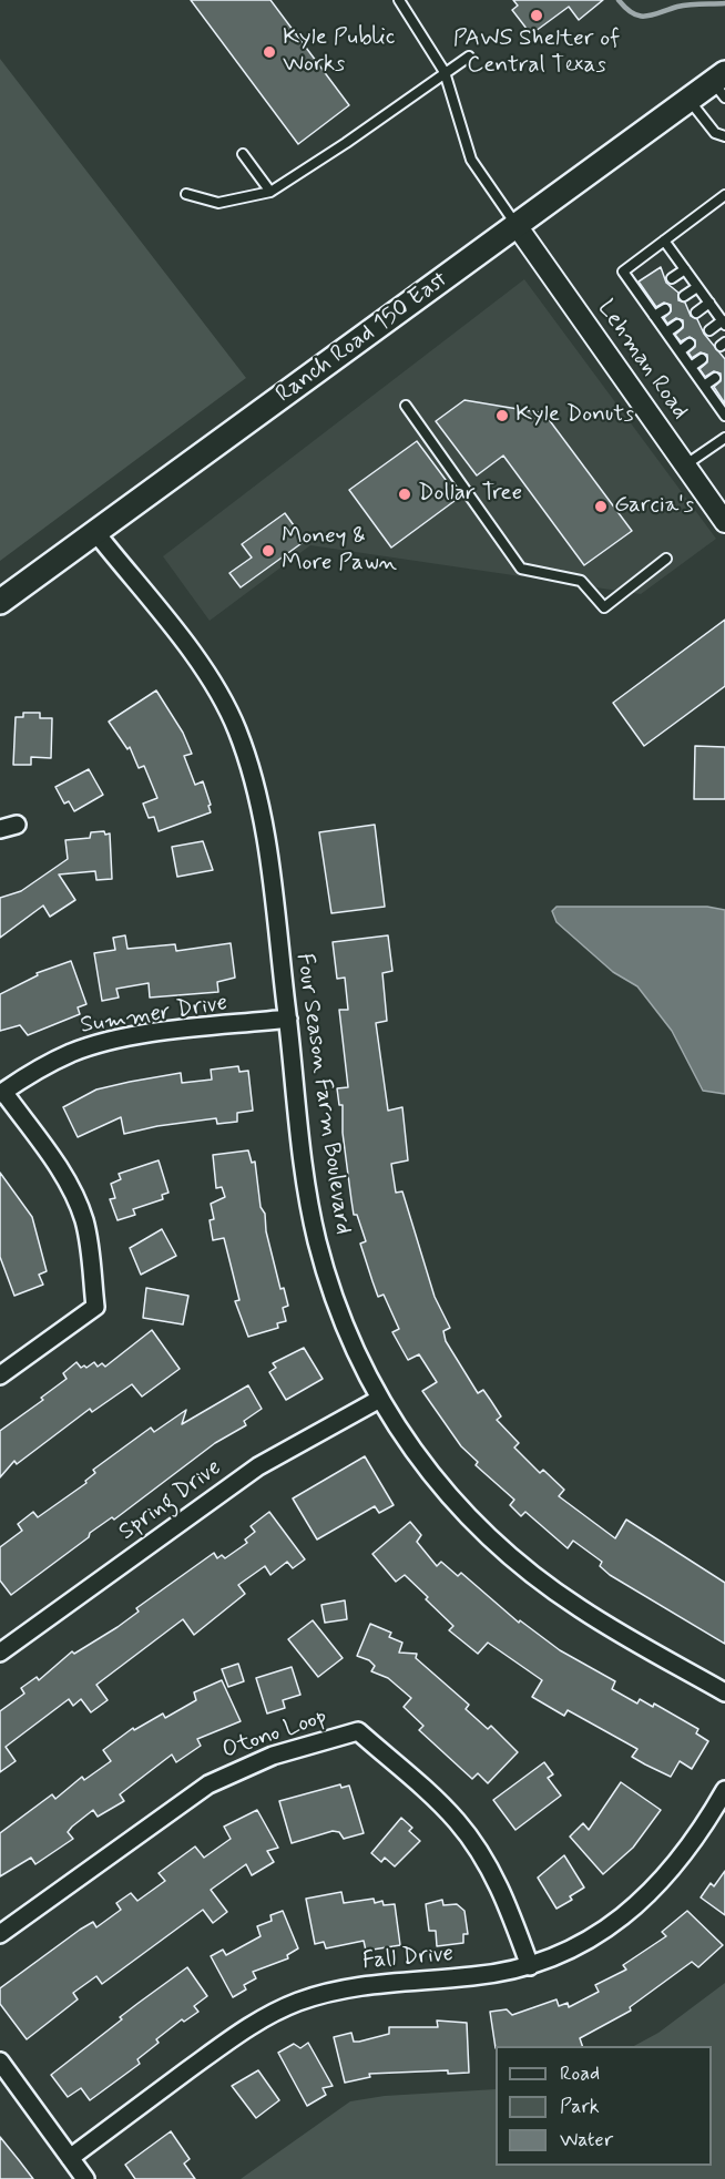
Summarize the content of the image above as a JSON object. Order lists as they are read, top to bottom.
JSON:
{
  "streets": {
    "main road": ["Ranch Road 150 East"],
    "street": [
      "Lehman Road",
      "Summer Drive",
      "Four Season Farm Boulevard",
      "Spring Drive",
      "Otono Loop",
      "Fall Drive"
    ]
  },
  "crossings": [
    ["Ranch Road 150 East", "Lehman Road"],
    ["Ranch Road 150 East", "Four Season Farm Boulevard"],
    ["Summer Drive", "Four Season Farm Boulevard"],
    ["Four Season Farm Boulevard", "Spring Drive"],
    ["Otono Loop", "Fall Drive"]
  ],
  "places": [
    "PAWS Shelter of Central Texas",
    "Kyle Public Works",
    "Kyle Donuts",
    "Dollar Tree",
    "Garcia's",
    "Money & More Pawn"
  ],
  "legend": ["Road", "Park", "Water"]
}
